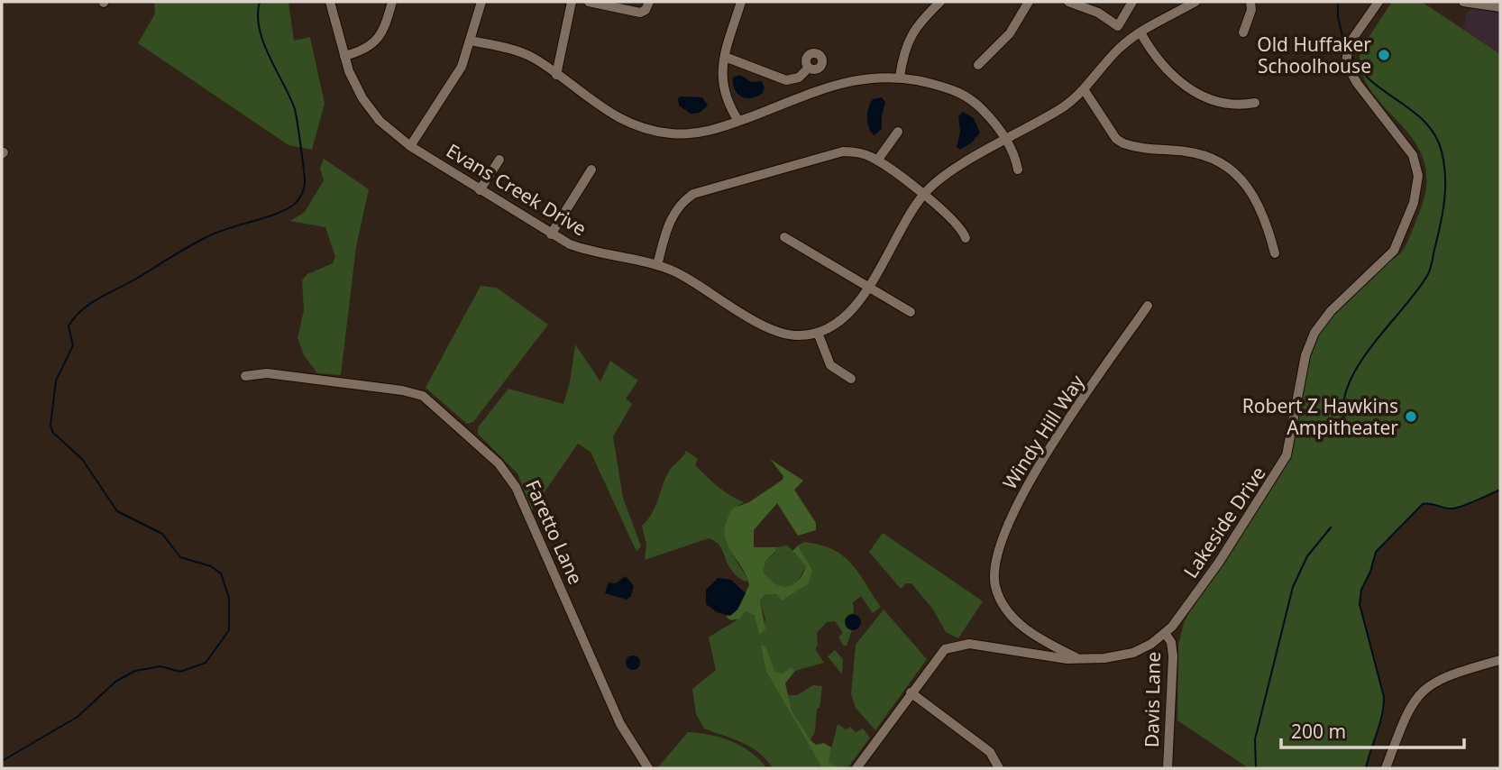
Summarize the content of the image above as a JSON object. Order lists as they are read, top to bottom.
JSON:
{
  "streets": {
    "street": [
      "Evans Creek Drive",
      "Windy Hill Way",
      "Lakeside Drive",
      "Faretto Lane",
      "Davis Lane"
    ]
  },
  "crossings": [
    ["Windy Hill Way", "Lakeside Drive"],
    ["Lakeside Drive", "Davis Lane"]
  ],
  "places": ["Old Huffaker Schoolhouse", "Robert Z Hawkins Ampitheater"],
  "scale_bar": "200 m"
}
